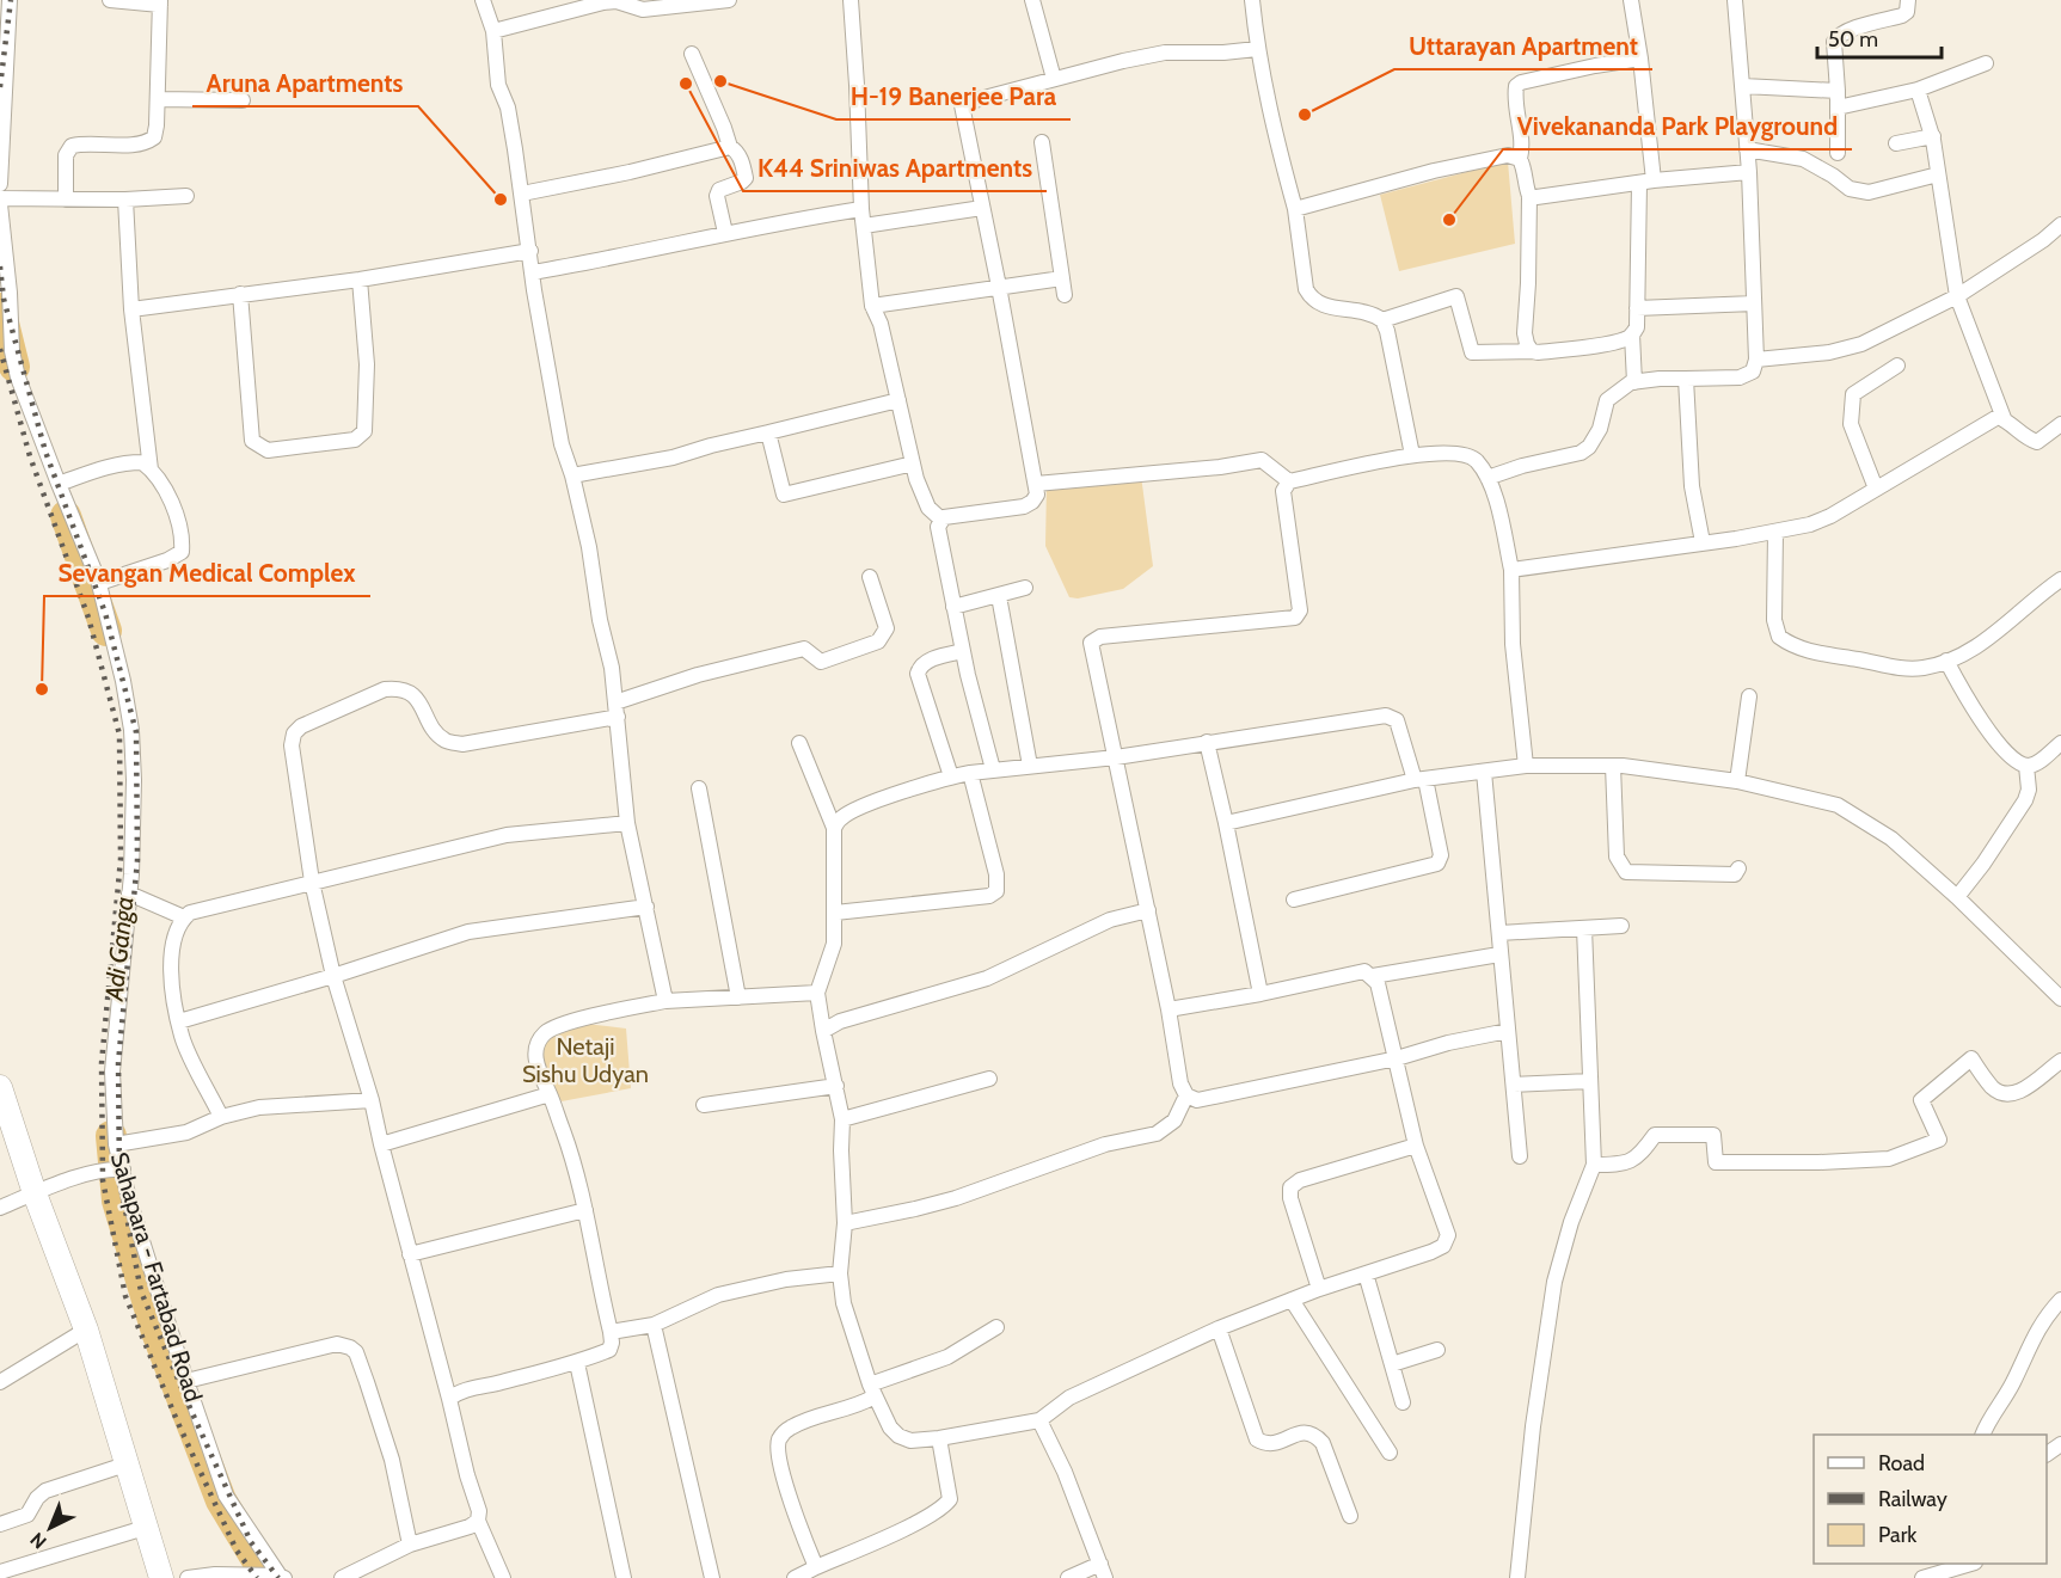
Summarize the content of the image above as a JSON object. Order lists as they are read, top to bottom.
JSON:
{
  "streets": {
    "street": ["Sahapara - Fartabad Road"]
  },
  "water": ["Adi Ganga"],
  "parks": ["Netaji Sishu Udyan"],
  "places": [
    "H-19 Banerjee Para",
    "K44 Sriniwas Apartments",
    "Uttarayan Apartment",
    "Aruna Apartments",
    "Vivekananda Park Playground",
    "Sevangan Medical Complex"
  ],
  "legend": ["Road", "Railway", "Park"],
  "scale_bar": "50 m",
  "north": "bottom left"
}
